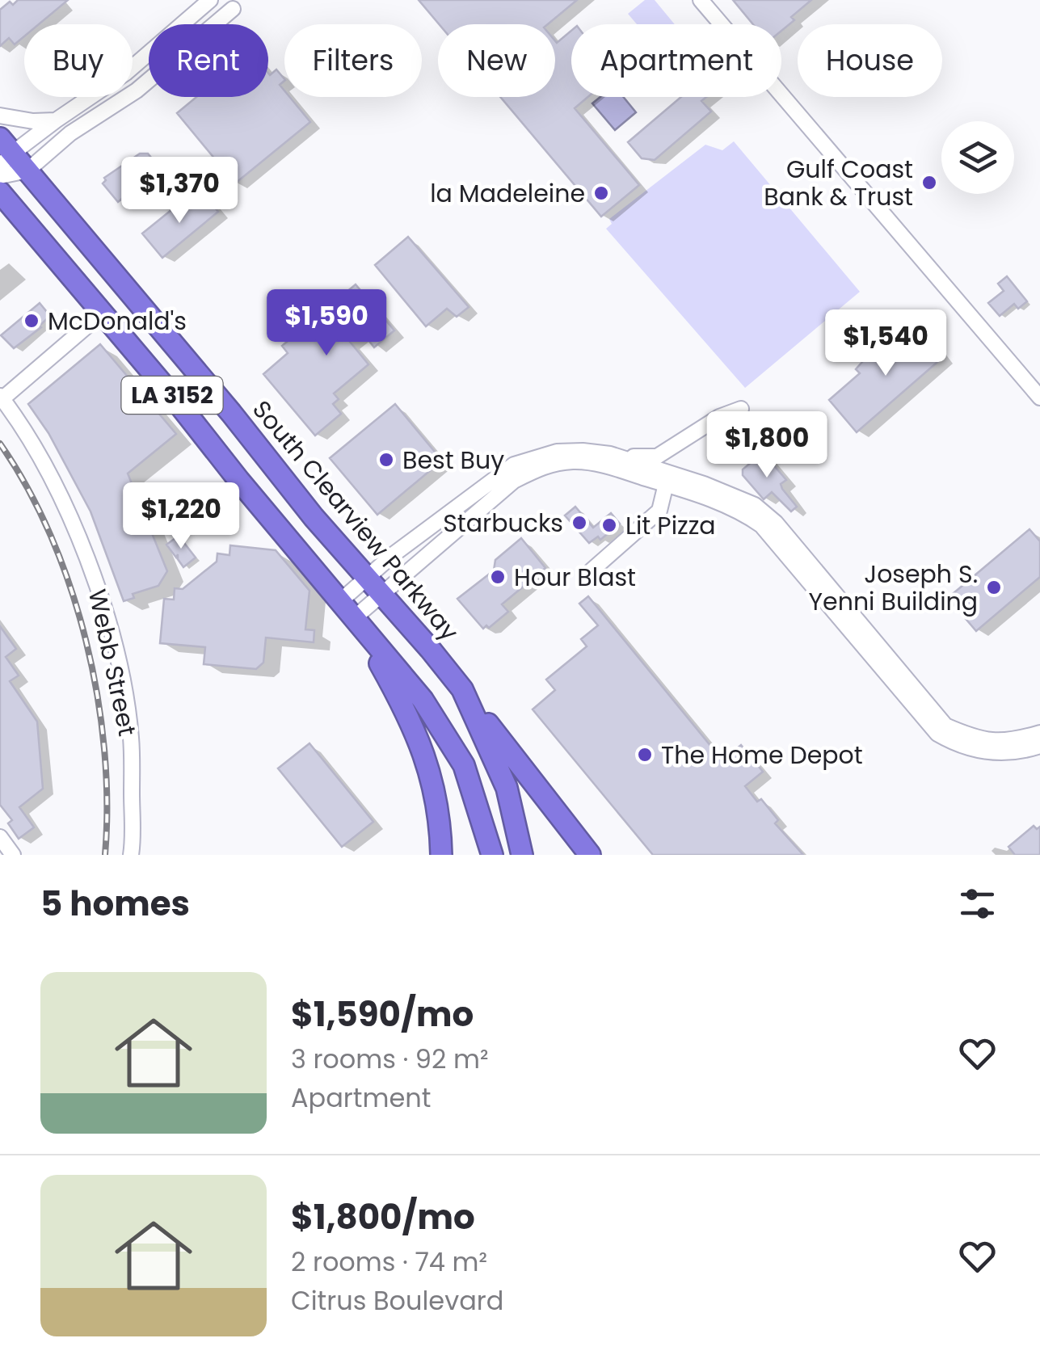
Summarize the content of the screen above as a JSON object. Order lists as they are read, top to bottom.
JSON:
{
  "streets": {
    "highway": ["LA 3152", "South Clearview Parkway"],
    "street": ["Webb Street"]
  },
  "places": [
    "Gulf Coast Bank & Trust",
    "la Madeleine",
    "McDonald's",
    "Best Buy",
    "Starbucks",
    "Lit Pizza",
    "Hour Blast",
    "Joseph S. Yenni Building",
    "The Home Depot"
  ],
  "page": {
    "chip": [
      "Buy",
      "Rent",
      "Filters",
      "New",
      "Apartment",
      "House"
    ],
    "price": [
      "$1,370",
      "$1,590",
      "$1,540",
      "$1,800",
      "$1,220"
    ],
    "heading": "5 homes",
    "list": [
      {
        "name": "$1,590/mo",
        "note": "3 rooms · 92 m² · Apartment"
      },
      {
        "name": "$1,800/mo",
        "note": "2 rooms · 74 m² · Citrus Boulevard"
      }
    ]
  }
}
